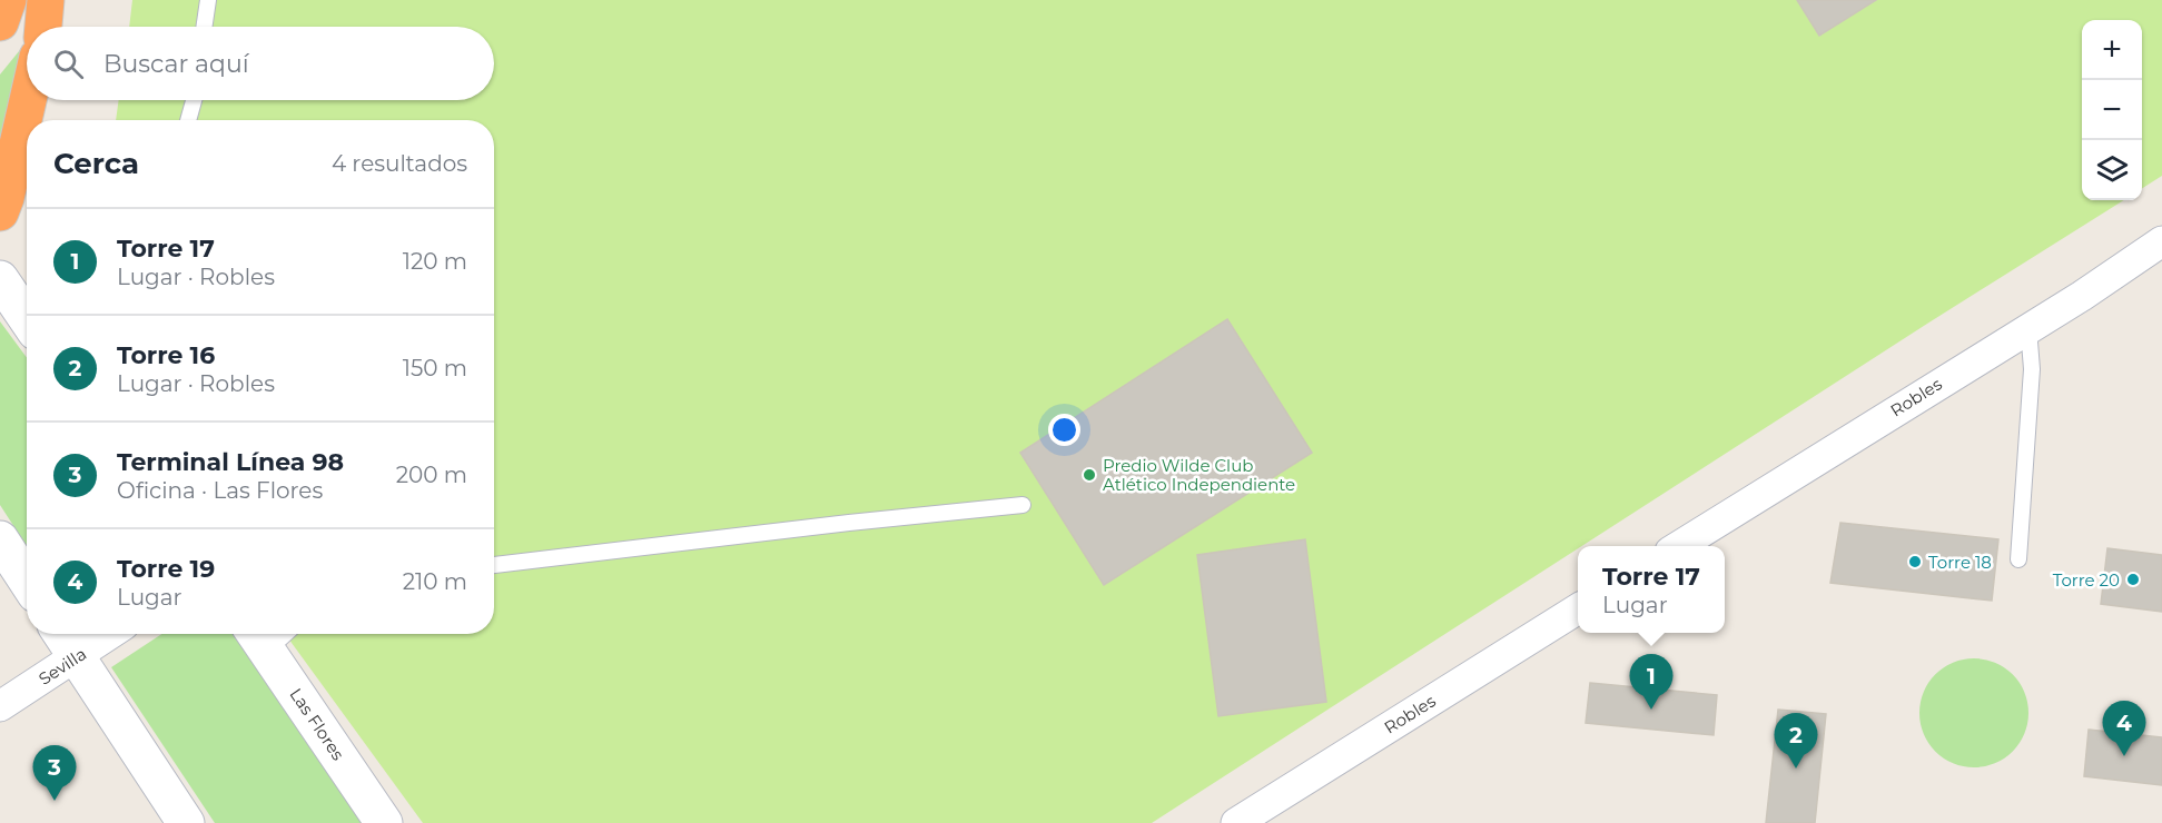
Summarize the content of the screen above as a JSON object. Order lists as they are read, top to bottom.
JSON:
{
  "streets": {
    "street": ["Robles", "Sevilla", "Las Flores"]
  },
  "places": ["Predio Wilde Club Atlético Independiente", "Torre 18", "Torre 20"],
  "page": {
    "map_buttons": ["+", "−"],
    "search": "Buscar aquí",
    "heading": ["Cerca", "4 resultados"],
    "list": [
      {
        "mark": "1",
        "name": "Torre 17",
        "note": "Lugar · Robles",
        "value": "120 m"
      },
      {
        "mark": "2",
        "name": "Torre 16",
        "note": "Lugar · Robles",
        "value": "150 m"
      },
      {
        "mark": "3",
        "name": "Terminal Línea 98",
        "note": "Oficina · Las Flores",
        "value": "200 m"
      },
      {
        "mark": "4",
        "name": "Torre 19",
        "note": "Lugar",
        "value": "210 m"
      }
    ],
    "popup": ["Torre 17", "Lugar"],
    "pins": [
      "1",
      "4",
      "2",
      "3"
    ]
  }
}
